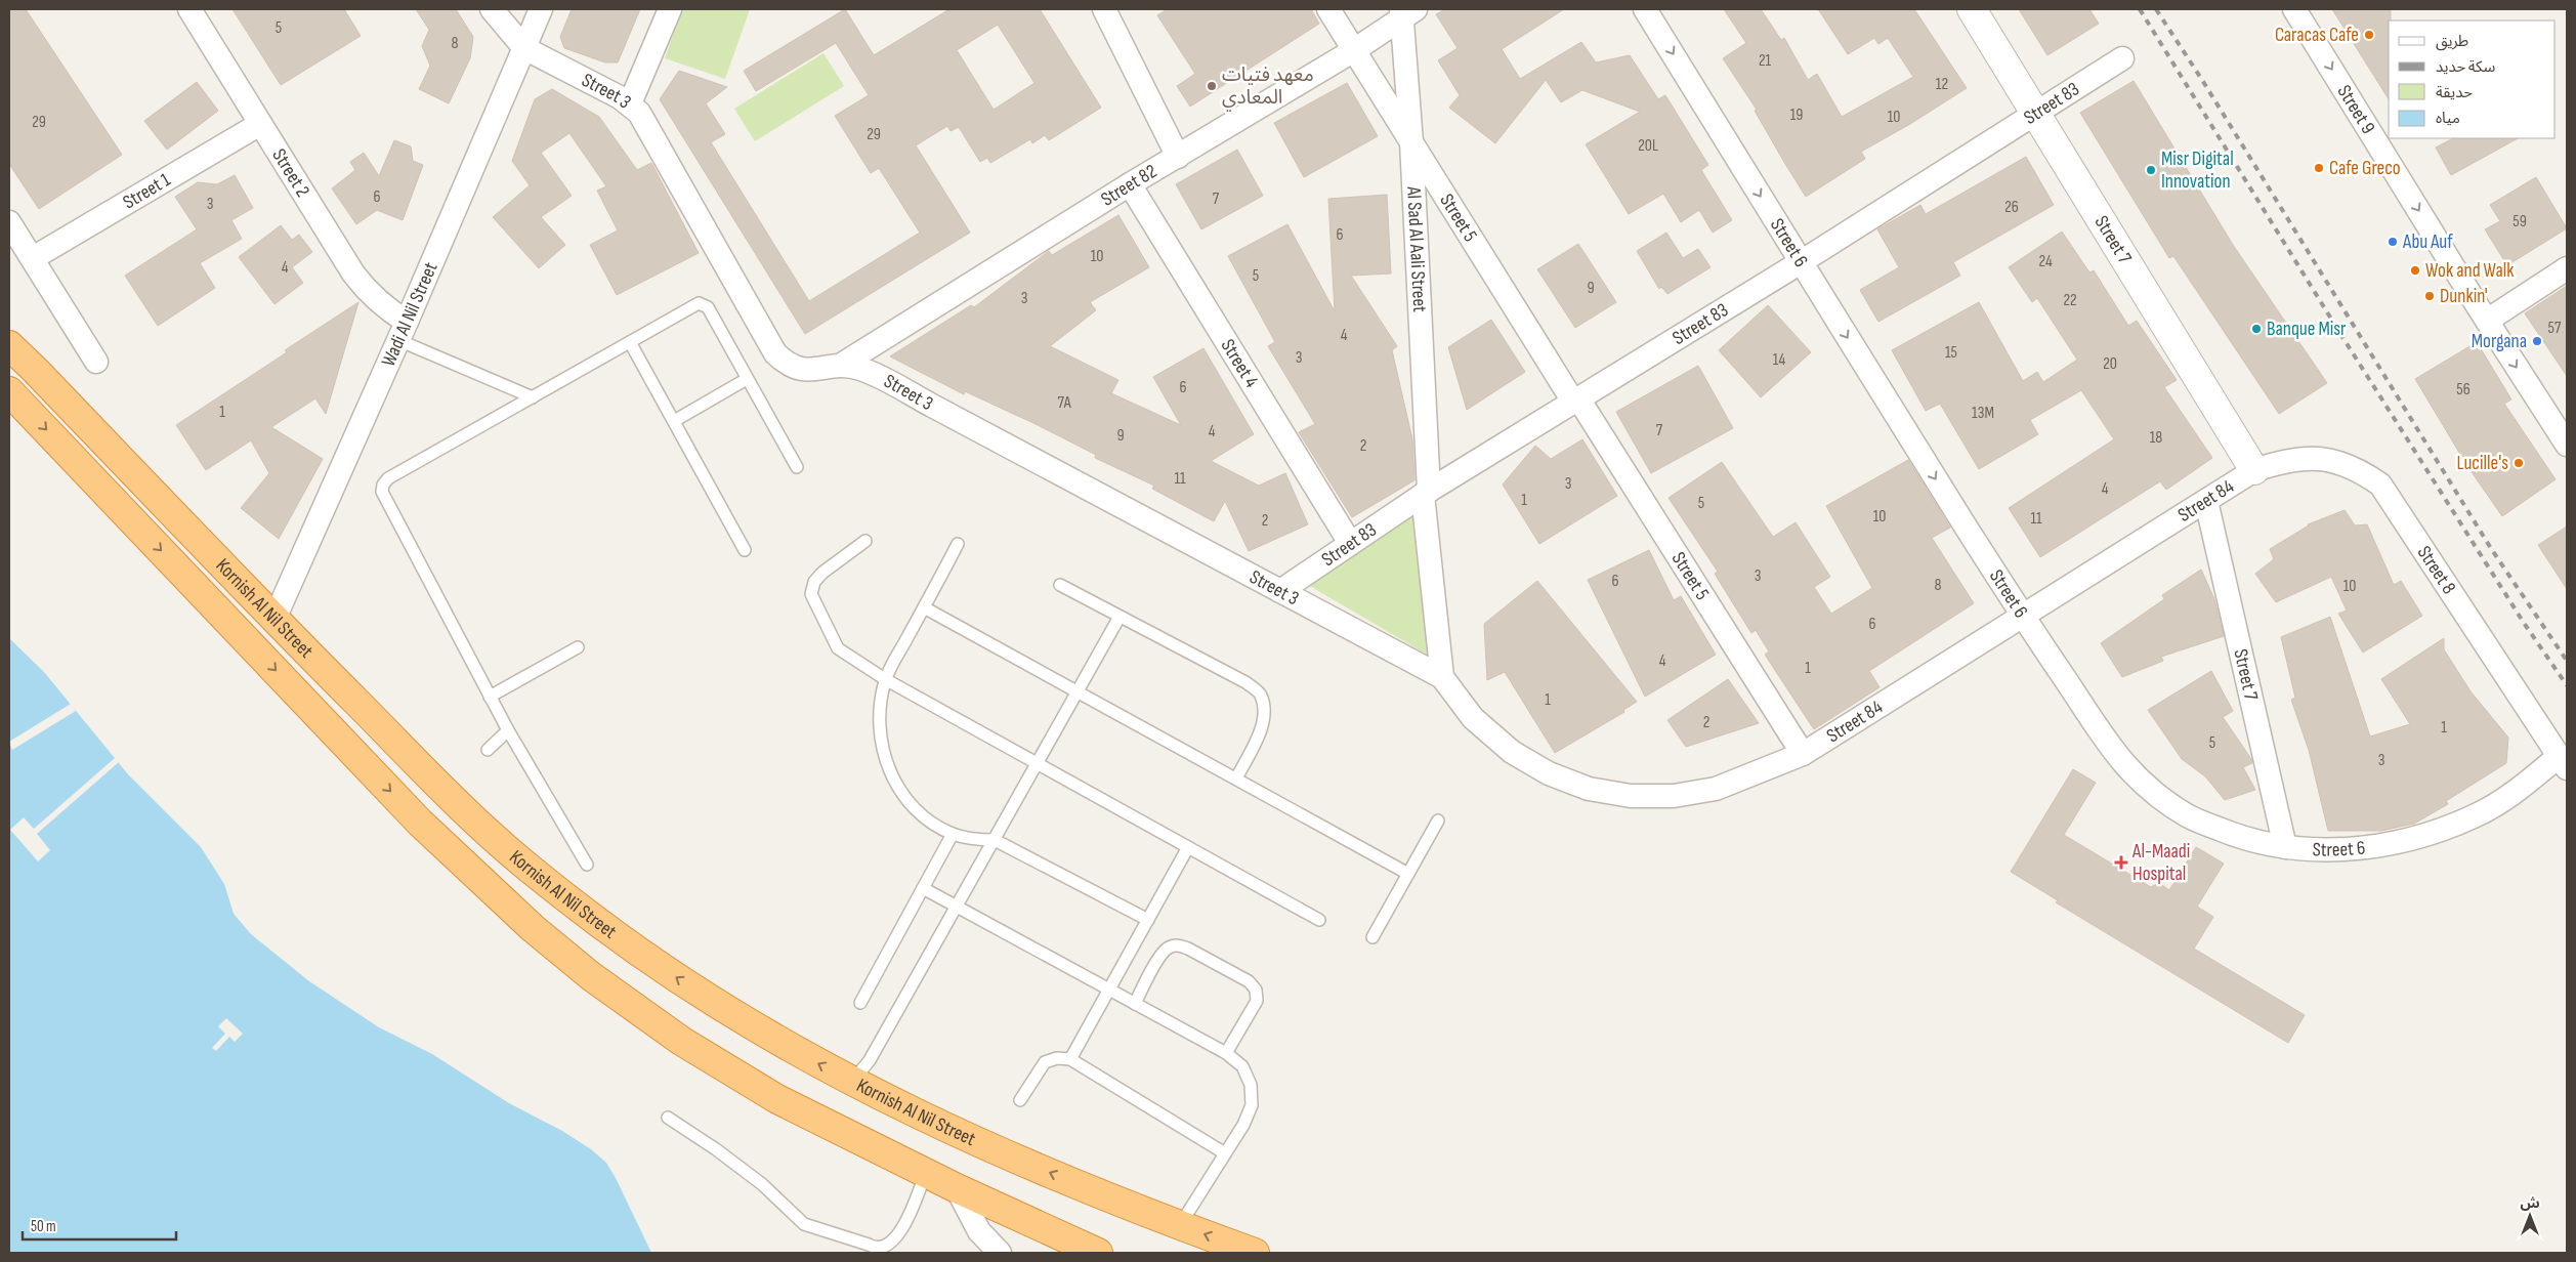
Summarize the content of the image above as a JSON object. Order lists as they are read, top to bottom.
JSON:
{
  "streets": {
    "highway": ["Kornish Al Nil Street"],
    "street": [
      "Street 3",
      "Street 83",
      "Street 9",
      "Street 2",
      "Street 82",
      "Street 1",
      "Street 5",
      "Street 7",
      "Street 6",
      "Al Sad Al Aali Street",
      "Wadi Al Nil Street",
      "Street 4",
      "Street 84",
      "Street 8"
    ]
  },
  "crossings": [
    ["Street 3", "Street 83"],
    ["Street 3", "Street 82"],
    ["Street 3", "Al Sad Al Aali Street"],
    ["Street 3", "Wadi Al Nil Street"],
    ["Street 3", "Street 84"],
    ["Street 83", "Street 5"],
    ["Street 83", "Street 7"],
    ["Street 83", "Street 6"],
    ["Street 83", "Al Sad Al Aali Street"],
    ["Street 83", "Street 4"],
    ["Street 2", "Street 1"],
    ["Street 2", "Wadi Al Nil Street"],
    ["Street 82", "Street 5"],
    ["Street 82", "Al Sad Al Aali Street"],
    ["Street 82", "Street 4"],
    ["Street 5", "Al Sad Al Aali Street"],
    ["Street 5", "Street 84"],
    ["Street 7", "Street 6"],
    ["Street 7", "Street 84"],
    ["Street 7", "Street 8"],
    ["Street 6", "Street 84"],
    ["Street 6", "Street 8"],
    ["Al Sad Al Aali Street", "Street 84"],
    ["Wadi Al Nil Street", "Kornish Al Nil Street"],
    ["Street 84", "Street 8"]
  ],
  "one_way": ["Street 9", "Street 6"],
  "places": {
    "other": [
      "Caracas Cafe",
      "معهد فتيات المعادي",
      "Cafe Greco",
      "Misr Digital Innovation",
      "Abu Auf",
      "Wok and Walk",
      "Dunkin'",
      "Banque Misr",
      "Morgana",
      "Lucille's"
    ],
    "health": ["Al-Maadi Hospital"]
  },
  "house_numbers": [
    "5",
    "8",
    "21",
    "12",
    "19",
    "10",
    "29",
    "29",
    "20L",
    "6",
    "7",
    "3",
    "26",
    "59",
    "6",
    "10",
    "24",
    "4",
    "5",
    "9",
    "3",
    "22",
    "57",
    "4",
    "15",
    "3",
    "14",
    "20",
    "6",
    "56",
    "7A",
    "1",
    "13M",
    "7",
    "4",
    "9",
    "18",
    "2",
    "11",
    "3",
    "4",
    "1",
    "5",
    "10",
    "11",
    "2",
    "3",
    "6",
    "8",
    "10",
    "6",
    "4",
    "1",
    "1",
    "2",
    "1",
    "5",
    "3"
  ],
  "legend": [
    "طريق",
    "سكة حديد",
    "حديقة",
    "مياه"
  ],
  "scale_bar": "50 m",
  "north": "top"
}
